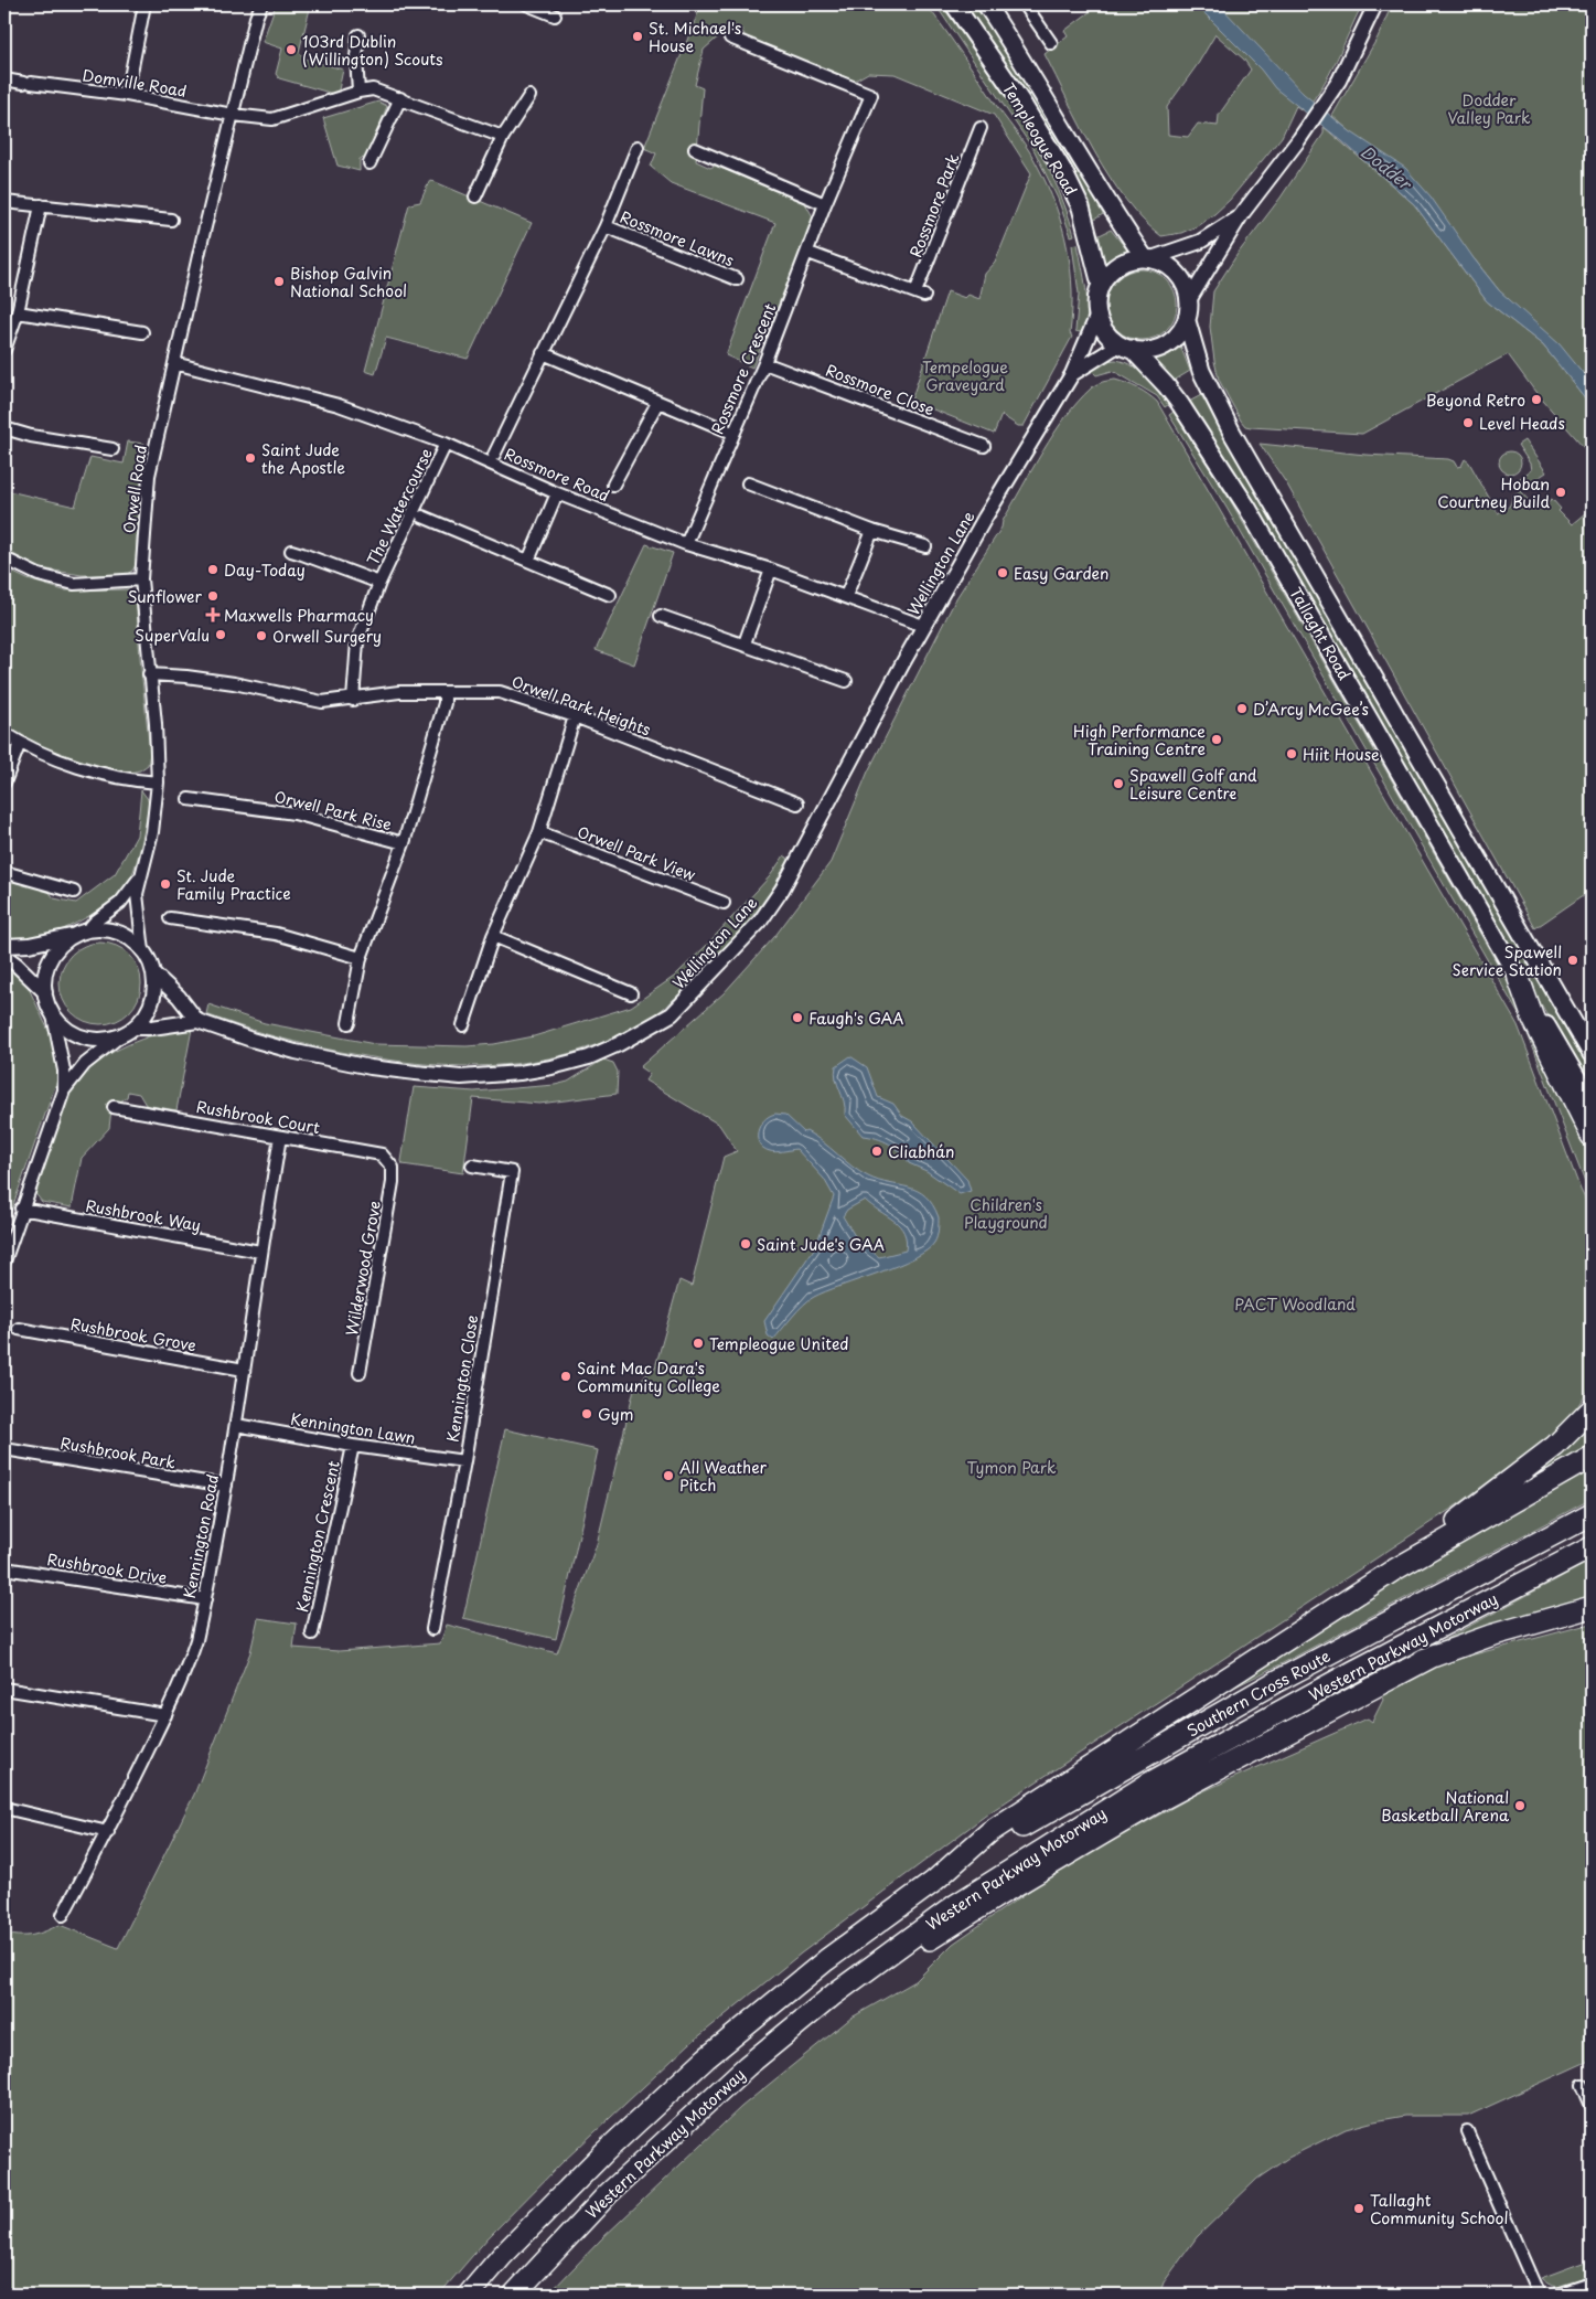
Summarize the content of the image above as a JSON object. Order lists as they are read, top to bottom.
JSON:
{
  "streets": {
    "highway": ["Western Parkway Motorway", "Southern Cross Route"],
    "main road": ["Templeogue Road", "Tallaght Road"],
    "street": [
      "Domville Road",
      "Rossmore Park",
      "Rossmore Lawns",
      "Rossmore Crescent",
      "Rossmore Close",
      "Rossmore Road",
      "Orwell Road",
      "The Watercourse",
      "Wellington Lane",
      "Orwell Park Heights",
      "Orwell Park Rise",
      "Orwell Park View",
      "Rushbrook Court",
      "Rushbrook Way",
      "Wilderwood Grove",
      "Rushbrook Grove",
      "Kennington Close",
      "Kennington Lawn",
      "Rushbrook Park",
      "Kennington Road",
      "Kennington Crescent",
      "Rushbrook Drive"
    ]
  },
  "crossings": [
    ["Domville Road", "Orwell Road"],
    ["Templeogue Road", "Wellington Lane"],
    ["Templeogue Road", "Tallaght Road"],
    ["Rossmore Park", "Rossmore Crescent"],
    ["Rossmore Crescent", "Rossmore Close"],
    ["Rossmore Crescent", "Rossmore Road"],
    ["Rossmore Road", "Orwell Road"],
    ["Rossmore Road", "The Watercourse"],
    ["Rossmore Road", "Wellington Lane"],
    ["Orwell Road", "Wellington Lane"],
    ["Orwell Road", "Orwell Park Heights"],
    ["The Watercourse", "Orwell Park Heights"],
    ["Wellington Lane", "Tallaght Road"],
    ["Orwell Park Heights", "Orwell Park Rise"],
    ["Rushbrook Court", "Wilderwood Grove"],
    ["Rushbrook Court", "Kennington Road"],
    ["Rushbrook Way", "Kennington Road"],
    ["Rushbrook Grove", "Kennington Road"],
    ["Kennington Close", "Kennington Lawn"],
    ["Kennington Lawn", "Kennington Road"],
    ["Kennington Lawn", "Kennington Crescent"],
    ["Rushbrook Park", "Kennington Road"],
    ["Kennington Road", "Rushbrook Drive"]
  ],
  "water": ["Dodder"],
  "parks": [
    "Dodder Valley Park",
    "Tempelogue Graveyard",
    "Children's Playground",
    "PACT Woodland",
    "Tymon Park"
  ],
  "places": {
    "other": [
      "St. Michael's House",
      "103rd Dublin (Willington) Scouts",
      "Bishop Galvin National School",
      "Beyond Retro",
      "Level Heads",
      "Saint Jude the Apostle",
      "Hoban Courtney Build",
      "Day-Today",
      "Easy Garden",
      "Sunflower",
      "SuperValu",
      "Orwell Surgery",
      "D’Arcy McGee’s",
      "High Performance Training Centre",
      "Hiit House",
      "Spawell Golf and Leisure Centre",
      "St. Jude Family Practice",
      "Spawell Service Station",
      "Faugh's GAA",
      "Cliabhán",
      "Saint Jude's GAA",
      "Templeogue United",
      "Saint Mac Dara's Community College",
      "Gym",
      "All Weather Pitch",
      "National Basketball Arena",
      "Tallaght Community School"
    ],
    "health": ["Maxwells Pharmacy"]
  }
}
